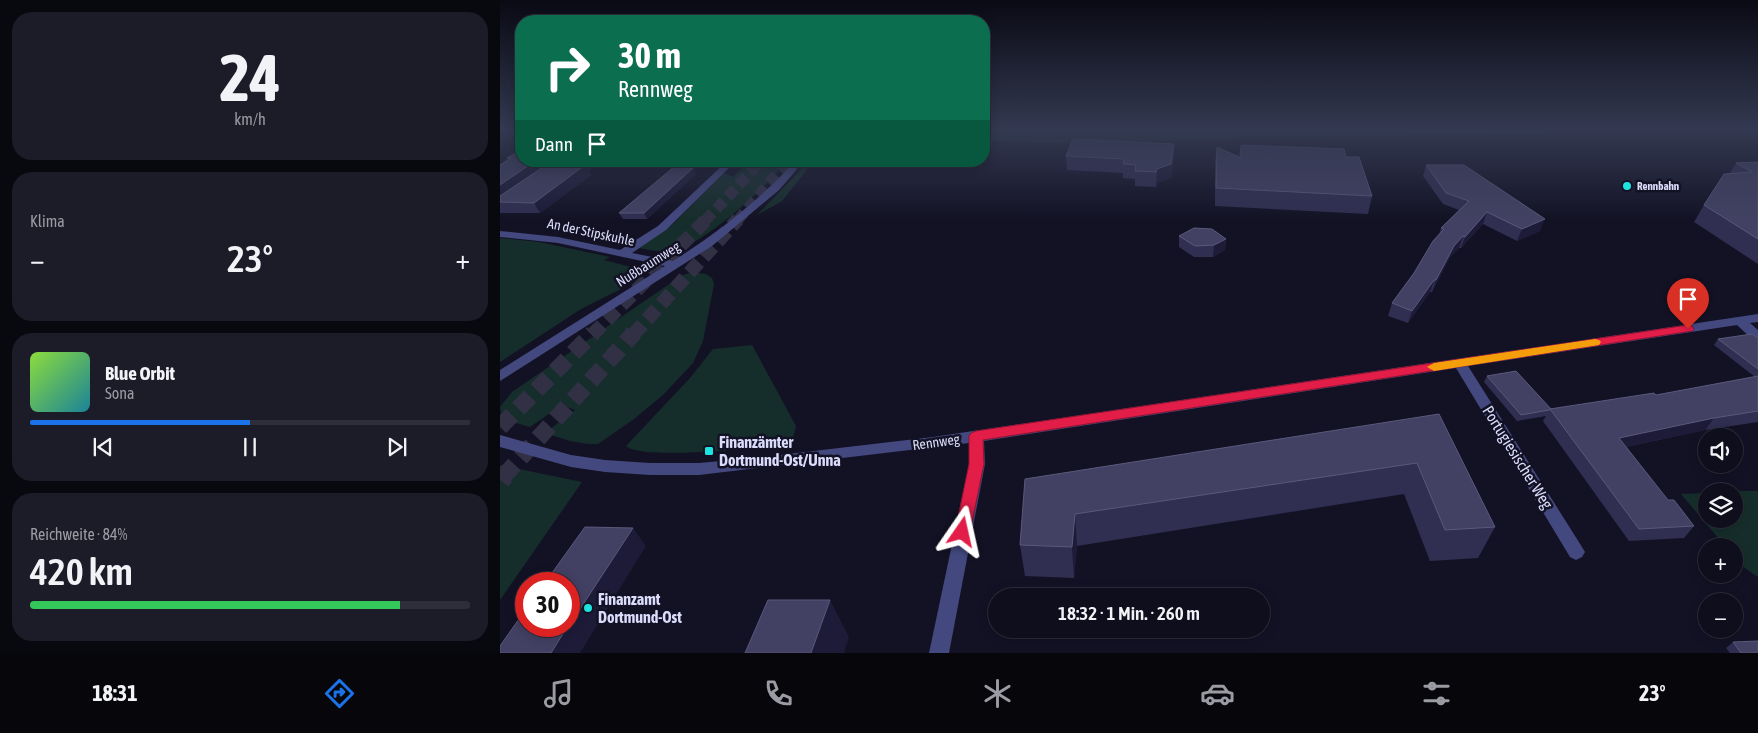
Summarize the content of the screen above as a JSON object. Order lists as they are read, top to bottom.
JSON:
{
  "streets": {
    "street": [
      "An der Stipskuhle",
      "Nußbaumweg",
      "Rennweg",
      "Portugiesischer Weg"
    ]
  },
  "crossings": [
    ["An der Stipskuhle", "Nußbaumweg"],
    ["Rennweg", "Portugiesischer Weg"]
  ],
  "places": {
    "other": ["Rennbahn", "Finanzamt Dortmund-Ost"],
    "transit": ["Finanzämter Dortmund-Ost/Unna"]
  },
  "page": {
    "tile": [
      ["24", "km/h"],
      "Klima",
      ["Reichweite · 84%", "420 km"]
    ],
    "turn": ["30 m", "Rennweg"],
    "then": "Dann",
    "heat": ["−", "23°", "+"],
    "song": ["Blue Orbit", "Sona"],
    "map_buttons": ["+", "−"],
    "limit": "30",
    "trip": "18:32 · 1 Min. · 260 m",
    "tabs": ["18:31", "23°"]
  }
}
